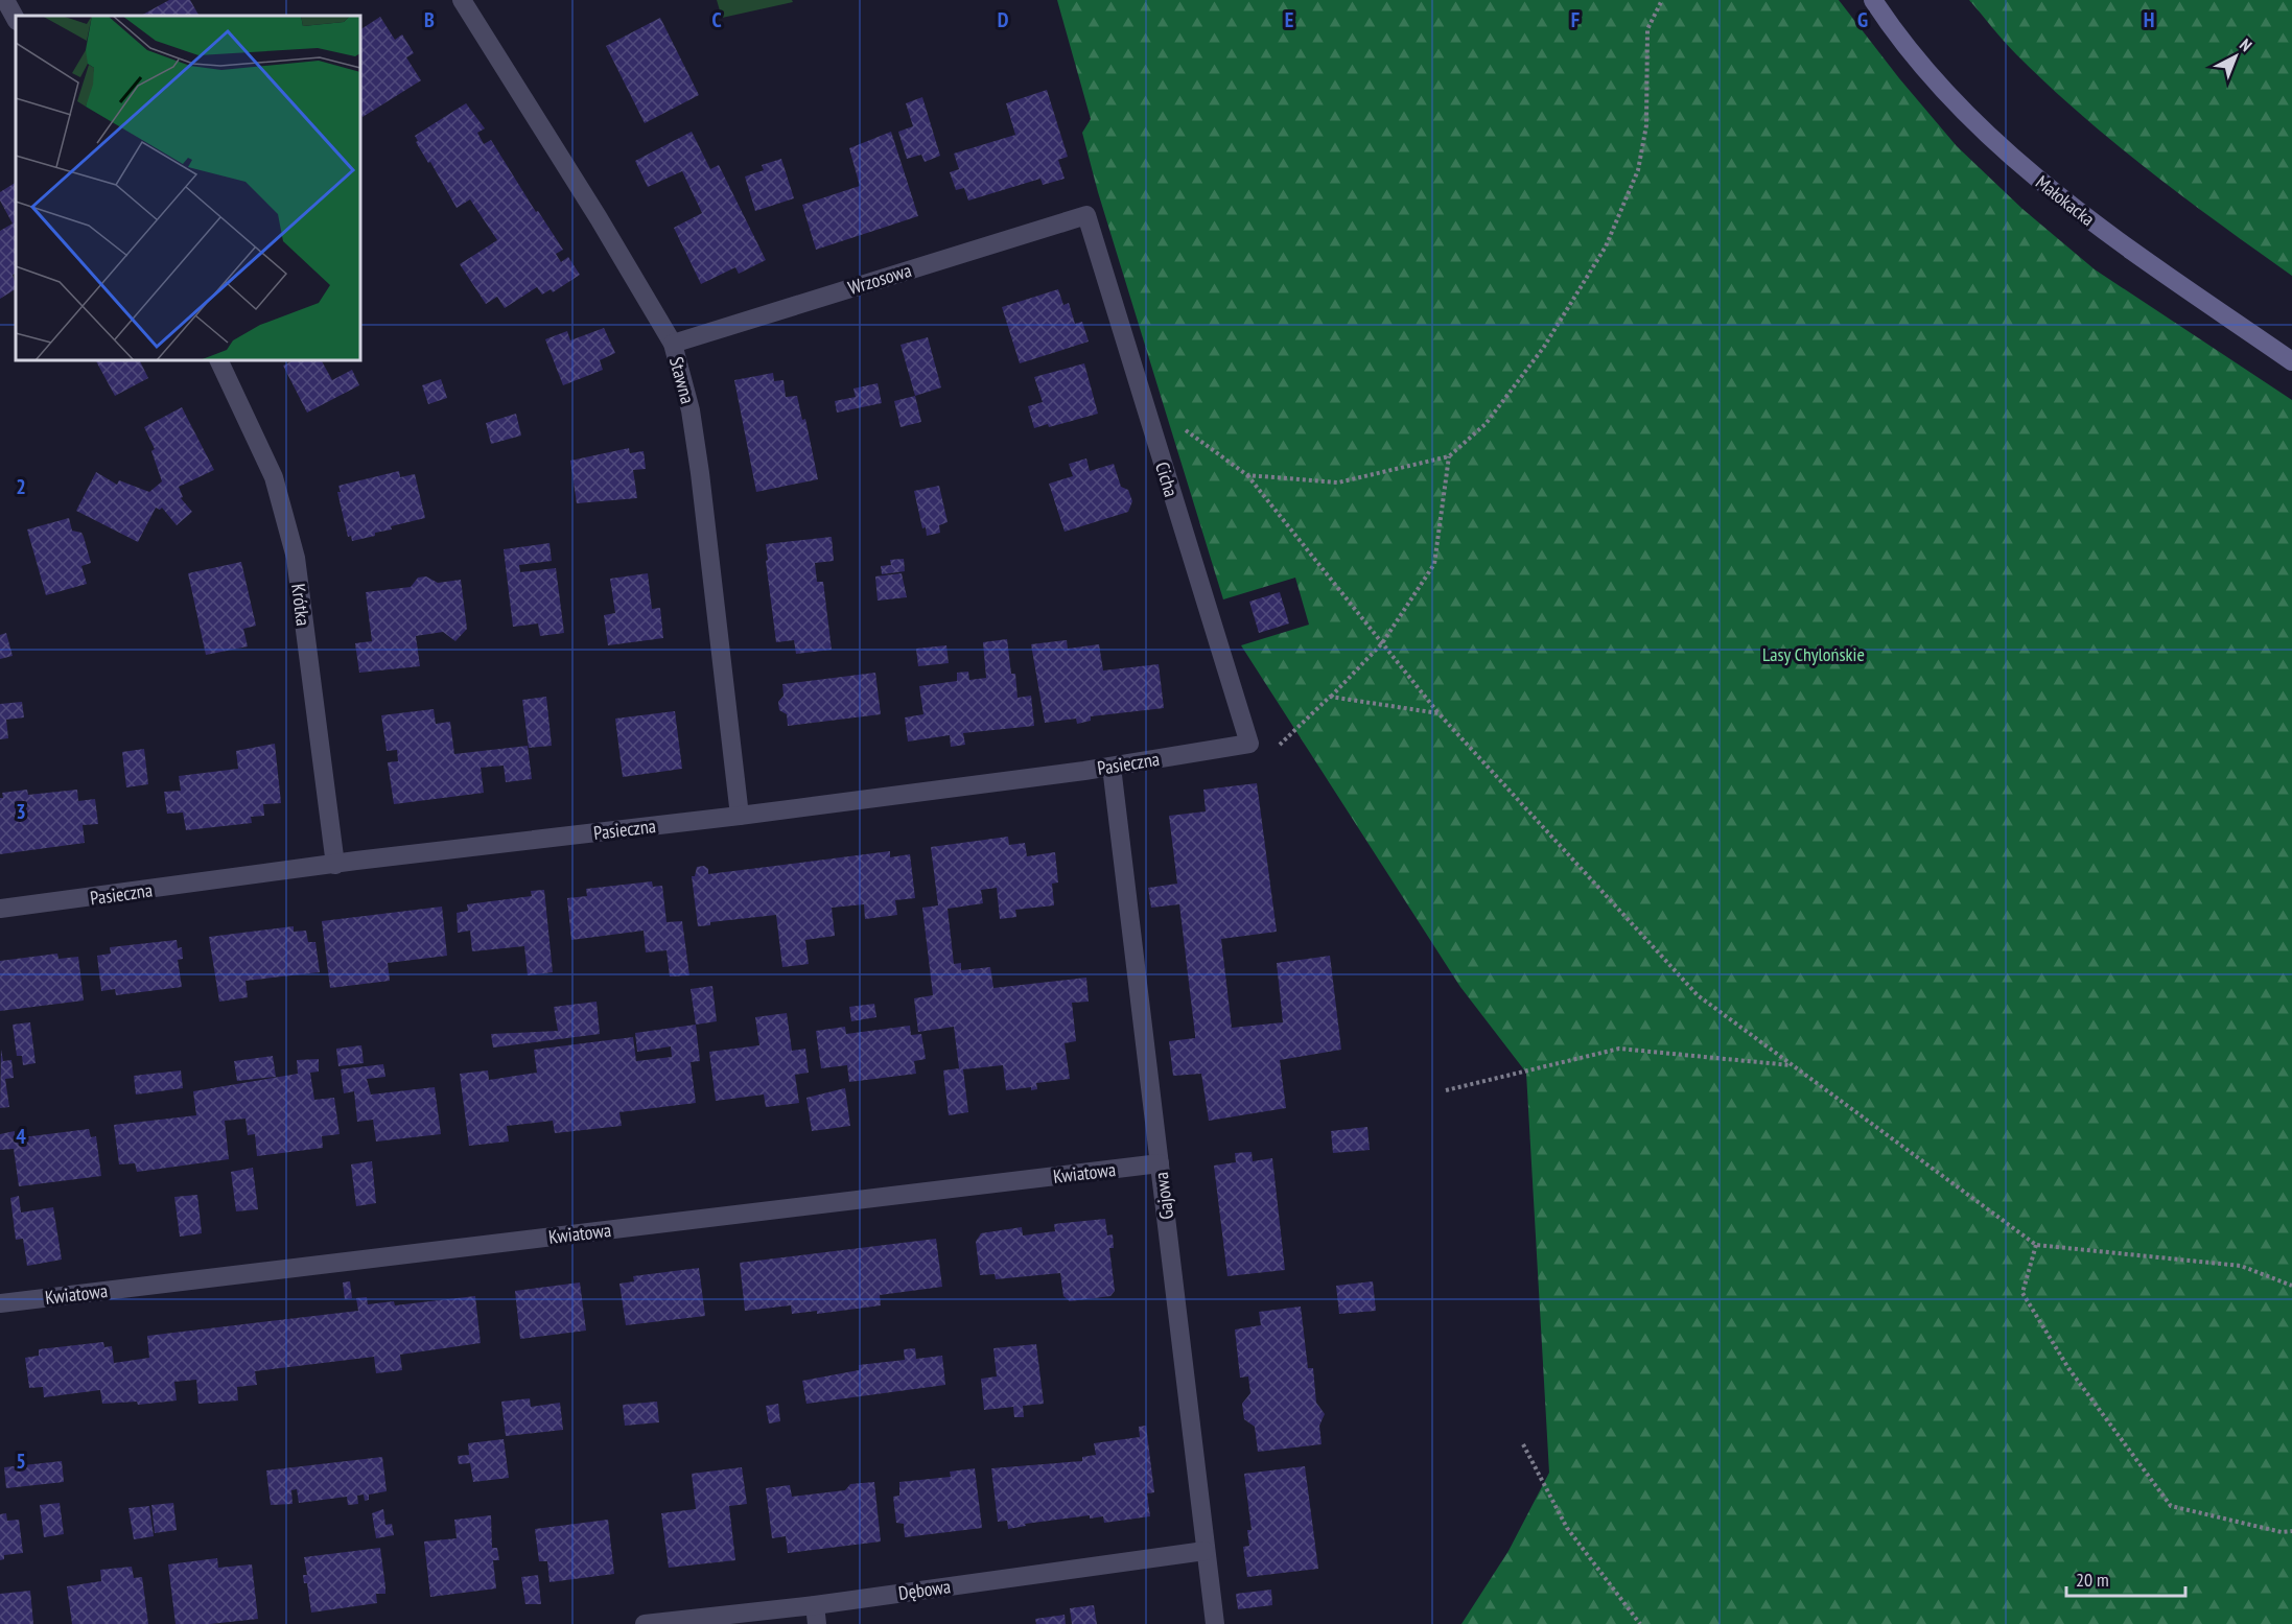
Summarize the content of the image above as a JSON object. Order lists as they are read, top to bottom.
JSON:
{
  "streets": {
    "main road": ["Małokacka"],
    "street": [
      "Wrzosowa",
      "Stawna",
      "Cicha",
      "Krótka",
      "Pasieczna",
      "Kwiatowa",
      "Gajowa",
      "Dębowa"
    ]
  },
  "crossings": [
    ["Wrzosowa", "Stawna"],
    ["Wrzosowa", "Cicha"],
    ["Stawna", "Pasieczna"],
    ["Cicha", "Pasieczna"],
    ["Krótka", "Pasieczna"],
    ["Pasieczna", "Gajowa"],
    ["Kwiatowa", "Gajowa"],
    ["Gajowa", "Dębowa"]
  ],
  "parks": ["Lasy Chylońskie"],
  "scale_bar": "20 m",
  "north": "top right",
  "grid": {
    "columns": [
      "B",
      "C",
      "D",
      "E",
      "F",
      "G",
      "H"
    ],
    "rows": [
      "2",
      "3",
      "4",
      "5"
    ]
  }
}
